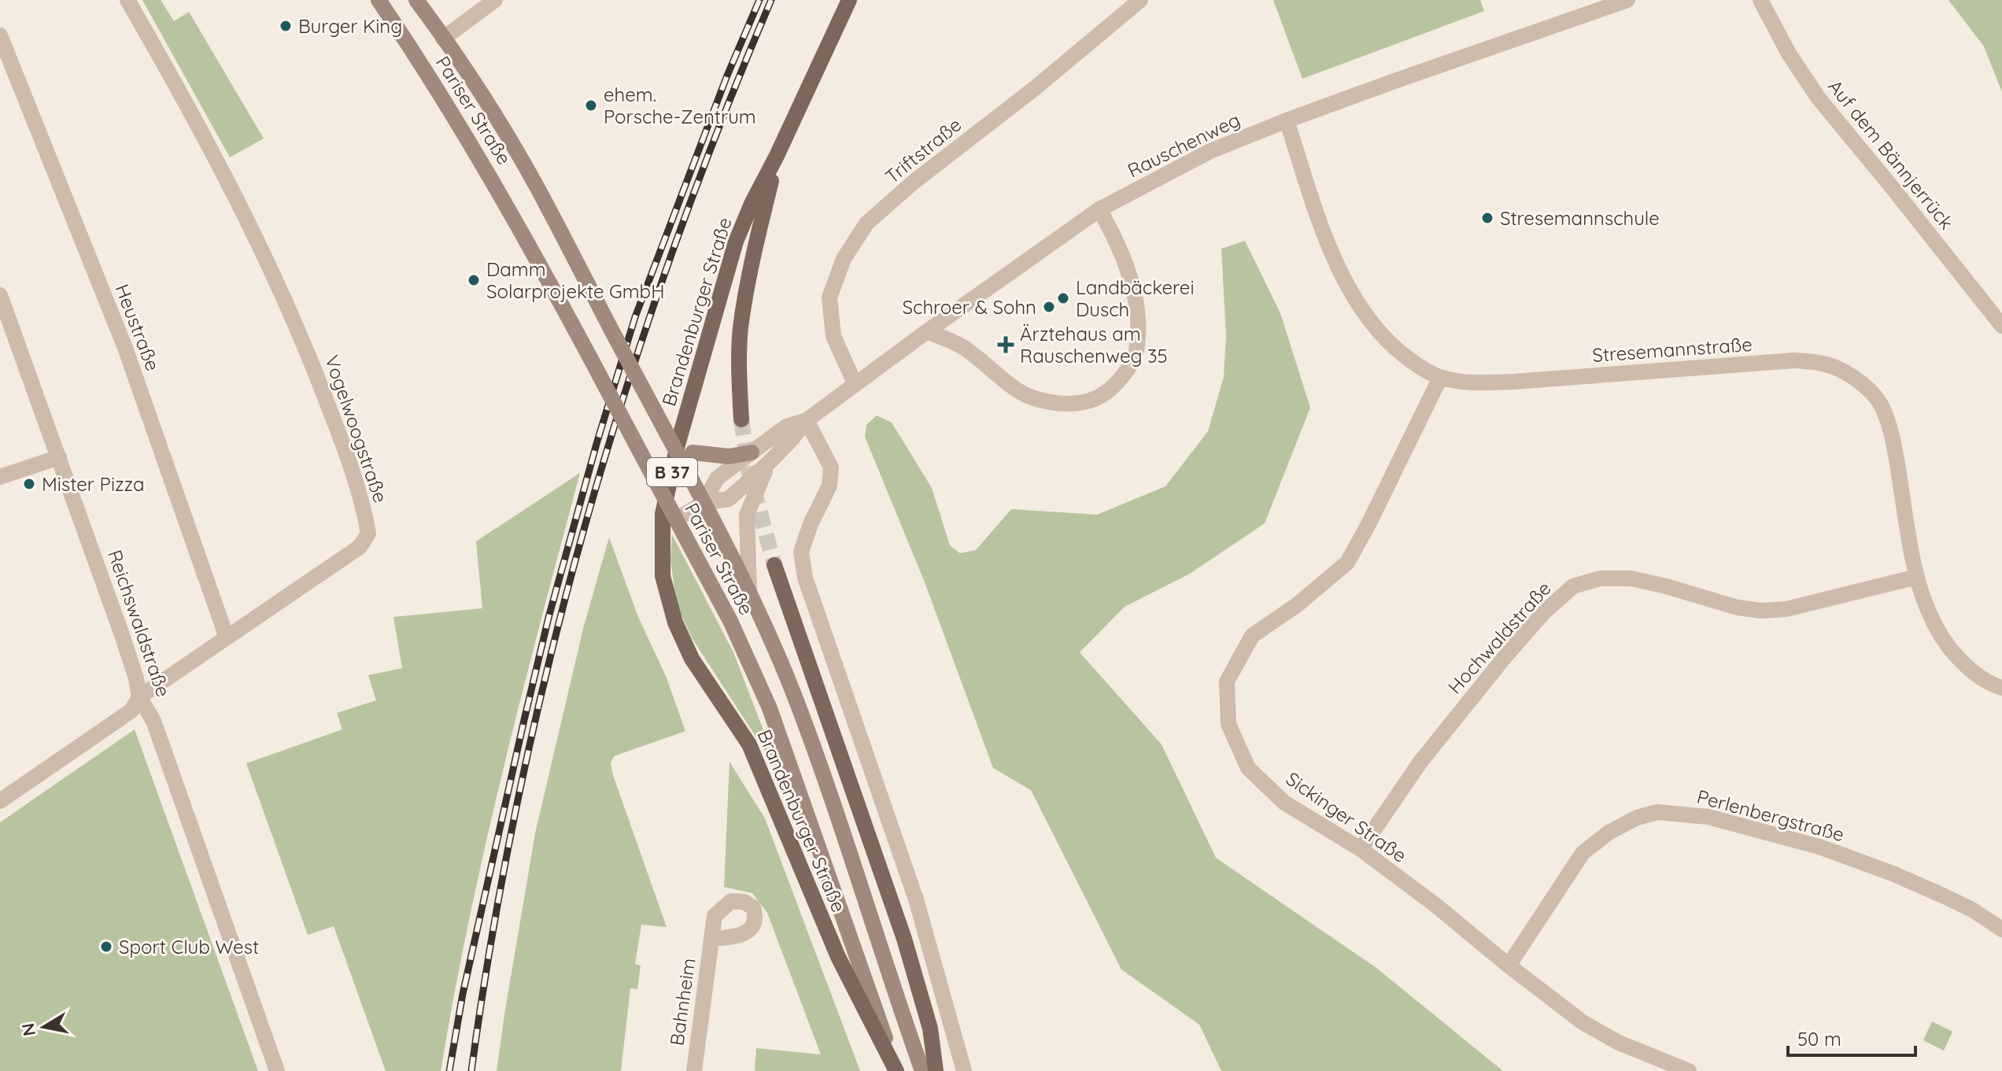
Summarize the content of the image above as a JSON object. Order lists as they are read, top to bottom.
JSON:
{
  "streets": {
    "main road": ["Pariser Straße", "Brandenburger Straße", "B 37"],
    "street": [
      "Rauschenweg",
      "Triftstraße",
      "Auf dem Bännjerrück",
      "Heustraße",
      "Stresemannstraße",
      "Vogelwoogstraße",
      "Reichswaldstraße",
      "Hochwaldstraße",
      "Perlenbergstraße",
      "Sickinger Straße",
      "Bahnheim"
    ]
  },
  "crossings": [
    ["Pariser Straße", "Rauschenweg"],
    ["Pariser Straße", "Brandenburger Straße"],
    ["Rauschenweg", "Triftstraße"],
    ["Rauschenweg", "Stresemannstraße"],
    ["Heustraße", "Vogelwoogstraße"],
    ["Stresemannstraße", "Hochwaldstraße"],
    ["Stresemannstraße", "Sickinger Straße"],
    ["Vogelwoogstraße", "Reichswaldstraße"],
    ["Hochwaldstraße", "Sickinger Straße"],
    ["Perlenbergstraße", "Sickinger Straße"]
  ],
  "places": {
    "other": [
      "Burger King",
      "ehem. Porsche-Zentrum",
      "Stresemannschule",
      "Damm Solarprojekte GmbH",
      "Landbäckerei Dusch",
      "Schroer & Sohn",
      "Mister Pizza",
      "Sport Club West"
    ],
    "health": ["Ärztehaus am Rauschenweg 35"]
  },
  "scale_bar": "50 m",
  "north": "left"
}
